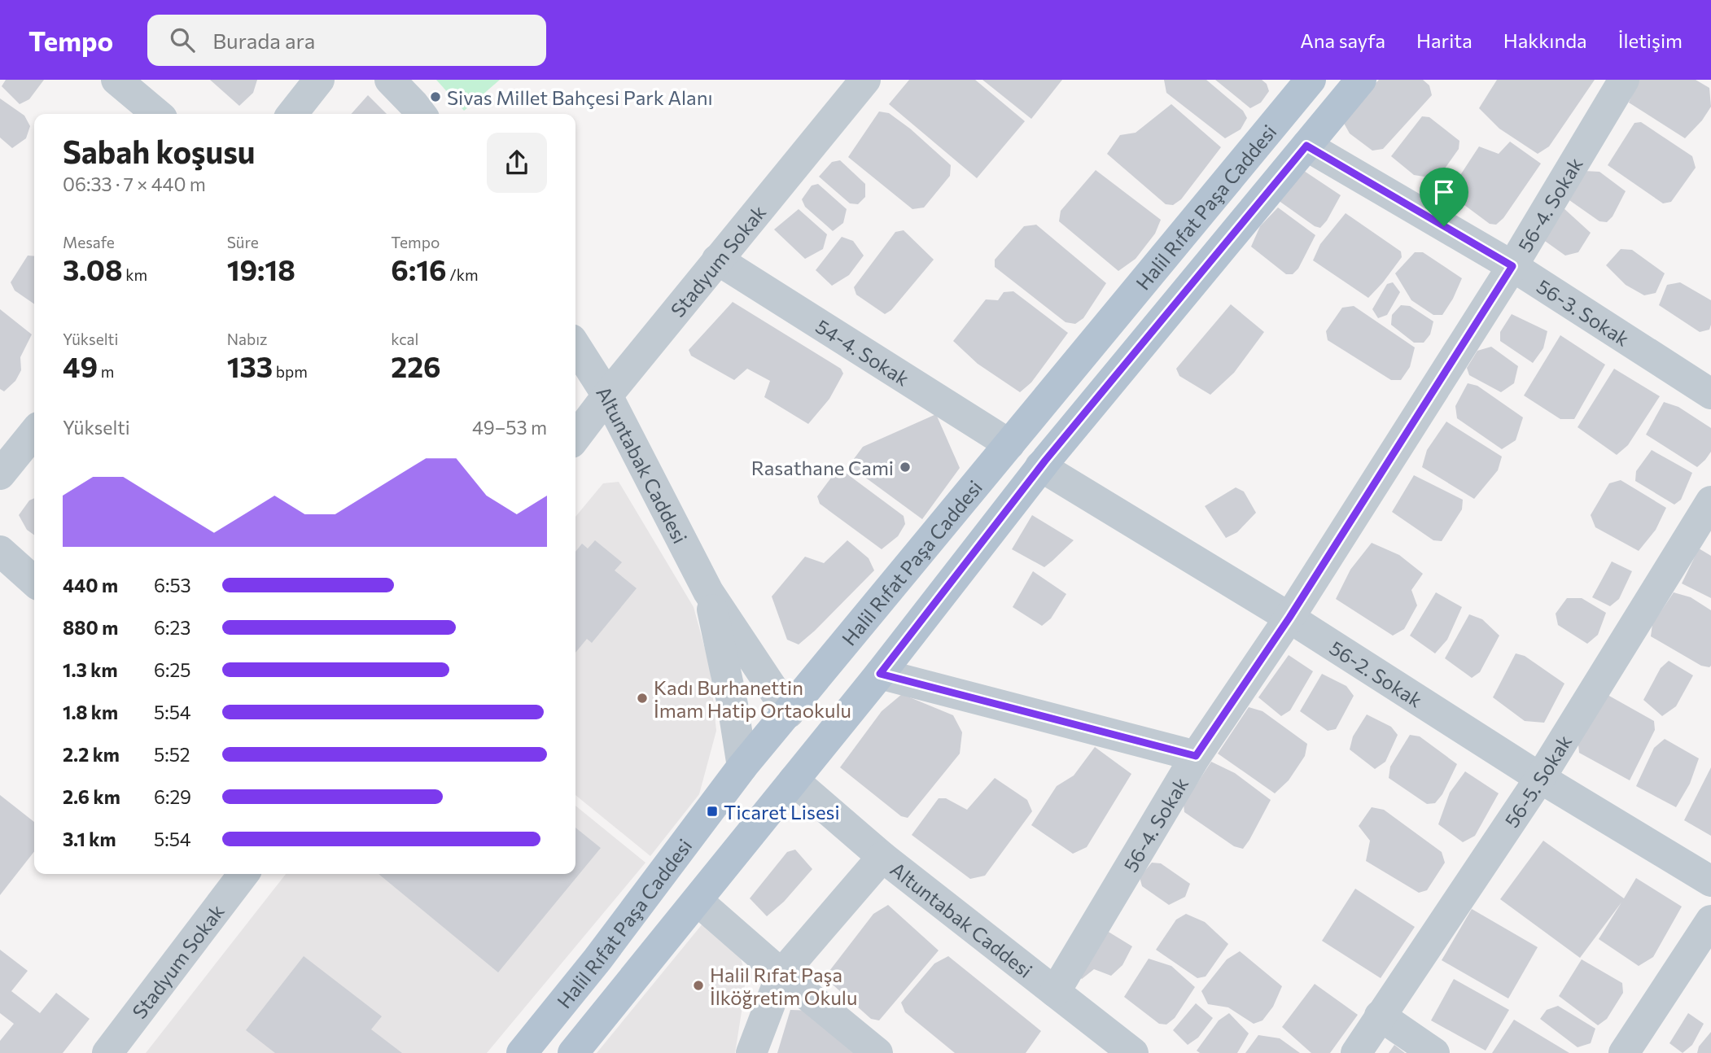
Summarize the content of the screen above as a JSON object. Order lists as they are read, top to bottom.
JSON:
{
  "streets": {
    "main road": ["Halil Rıfat Paşa Caddesi"],
    "street": [
      "56-4. Sokak",
      "Stadyum Sokak",
      "56-3. Sokak",
      "54-4. Sokak",
      "Altuntabak Caddesi",
      "56-2. Sokak",
      "56-5. Sokak"
    ]
  },
  "crossings": [
    ["56-4. Sokak", "56-3. Sokak"],
    ["56-4. Sokak", "Altuntabak Caddesi"],
    ["56-4. Sokak", "56-2. Sokak"],
    ["Halil Rıfat Paşa Caddesi", "56-3. Sokak"],
    ["Halil Rıfat Paşa Caddesi", "54-4. Sokak"],
    ["Halil Rıfat Paşa Caddesi", "Altuntabak Caddesi"],
    ["Halil Rıfat Paşa Caddesi", "56-2. Sokak"],
    ["Stadyum Sokak", "54-4. Sokak"],
    ["Stadyum Sokak", "Altuntabak Caddesi"],
    ["56-2. Sokak", "56-5. Sokak"]
  ],
  "places": {
    "other": [
      "Sivas Millet Bahçesi Park Alanı",
      "Rasathane Cami",
      "Kadı Burhanettin İmam Hatip Ortaokulu",
      "Halil Rıfat Paşa İlköğretim Okulu"
    ],
    "transit": ["Ticaret Lisesi"]
  },
  "page": {
    "header": "Tempo",
    "search": "Burada ara",
    "nav": [
      "Ana sayfa",
      "Harita",
      "Hakkında",
      "İletişim"
    ],
    "heading": ["Sabah koşusu", "06:33 · 7 × 440 m"],
    "stats": [
      ["Mesafe", "3.08 km"],
      ["Süre", "19:18"],
      ["Tempo", "6:16 /km"],
      ["Yükselti", "49 m"],
      ["Nabız", "133 bpm"],
      ["kcal", "226"]
    ],
    "chart": ["Yükselti", "49–53 m"],
    "list": [
      {
        "name": "440 m",
        "note": "6:53"
      },
      {
        "name": "880 m",
        "note": "6:23"
      },
      {
        "name": "1.3 km",
        "note": "6:25"
      },
      {
        "name": "1.8 km",
        "note": "5:54"
      },
      {
        "name": "2.2 km",
        "note": "5:52"
      },
      {
        "name": "2.6 km",
        "note": "6:29"
      },
      {
        "name": "3.1 km",
        "note": "5:54"
      }
    ]
  }
}
